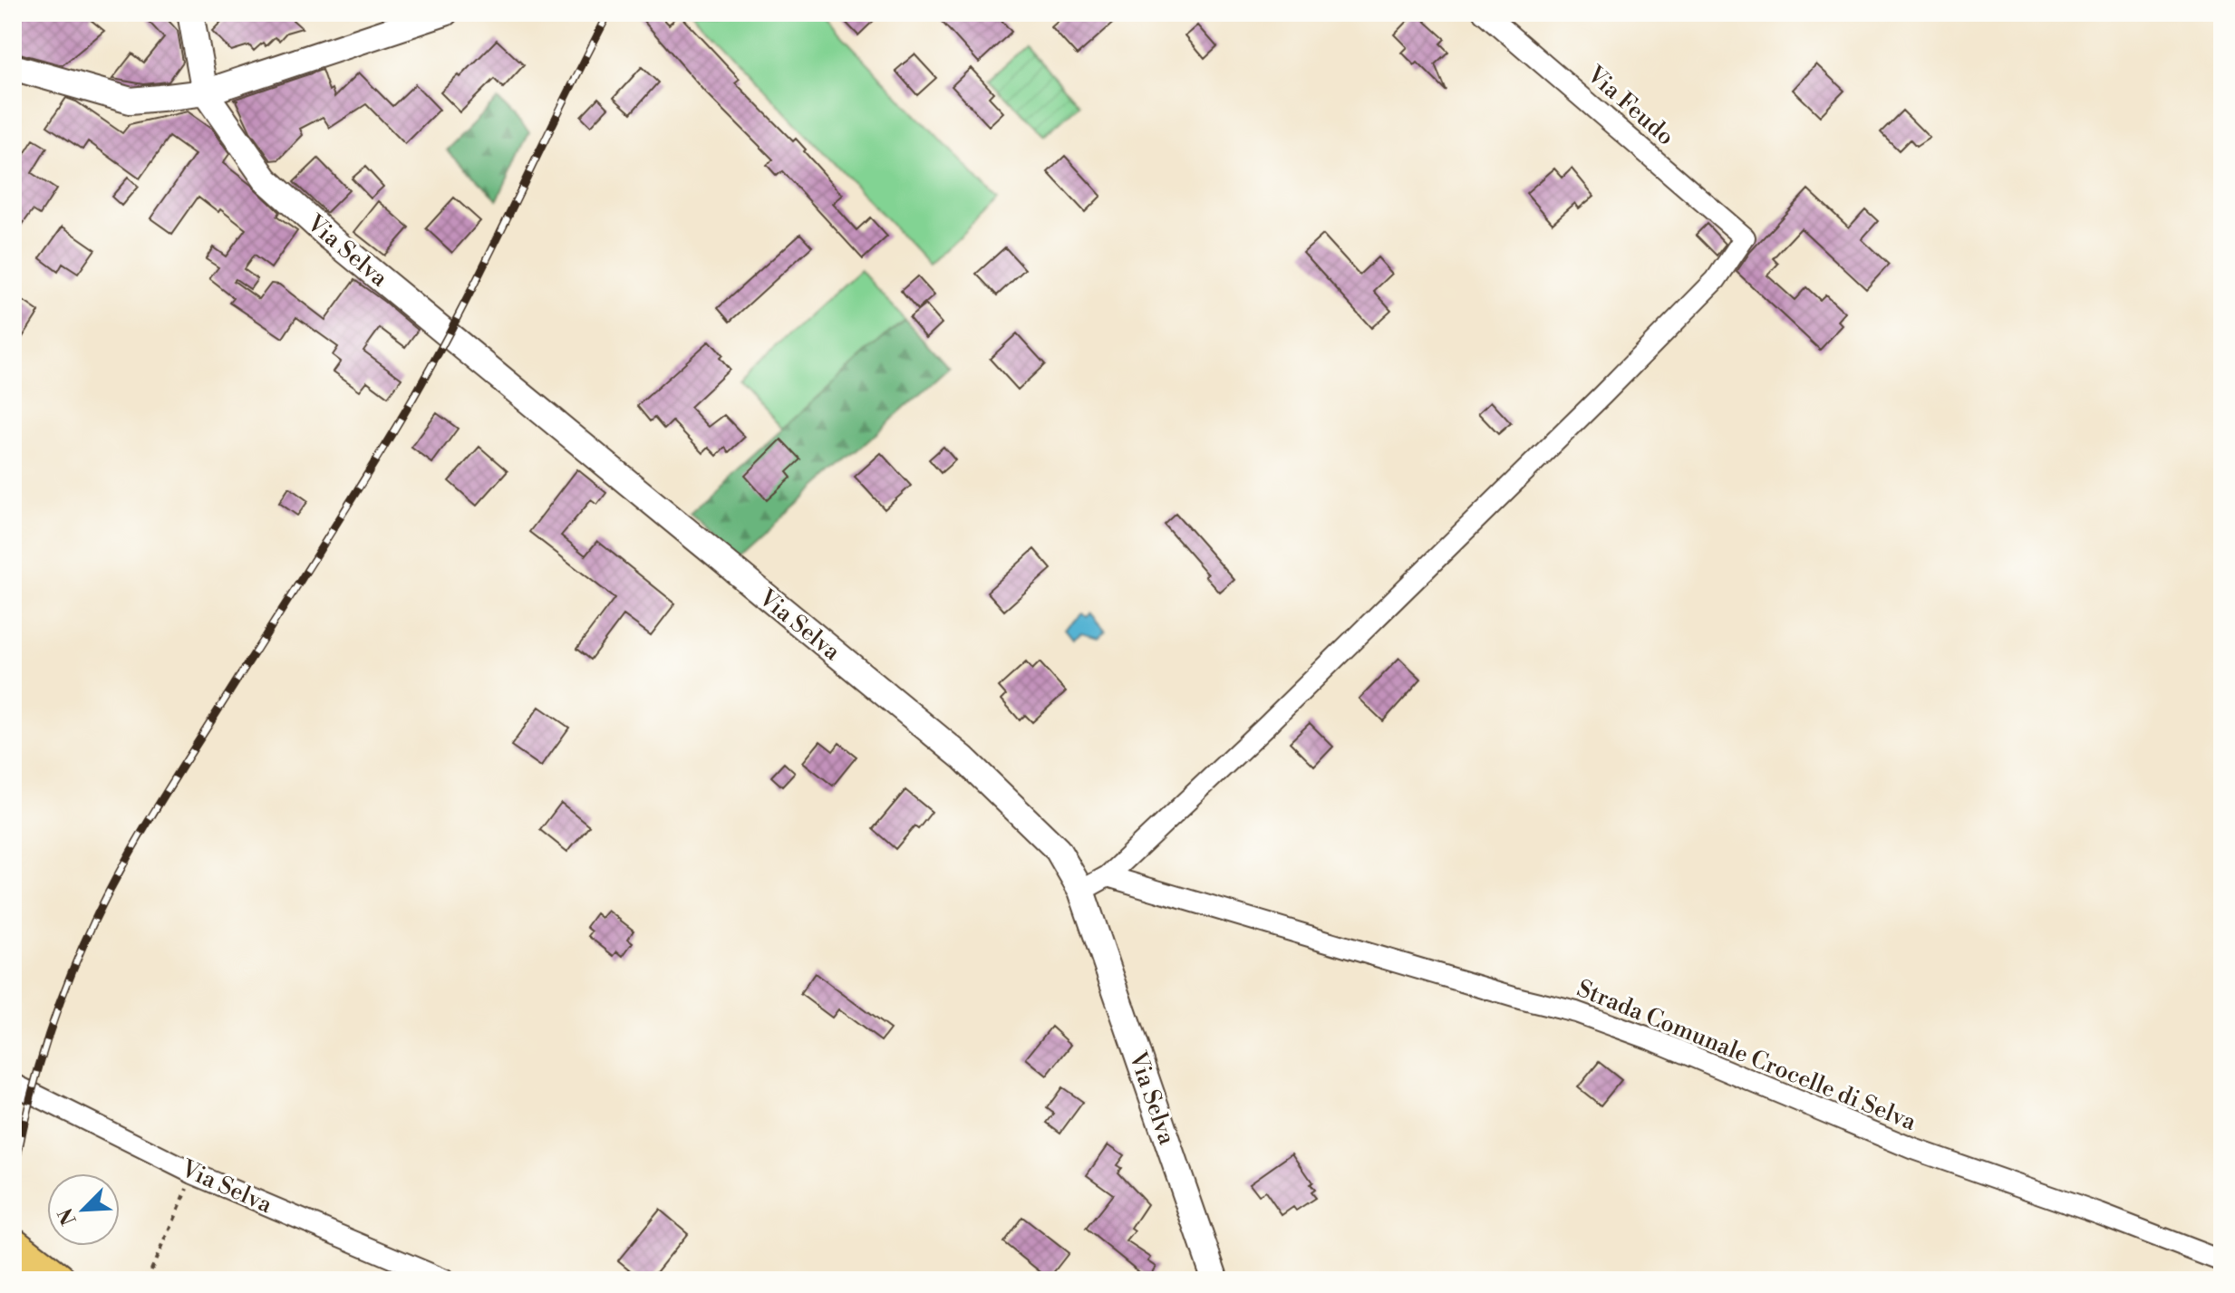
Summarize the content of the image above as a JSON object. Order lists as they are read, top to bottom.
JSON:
{
  "streets": {
    "street": ["Via Feudo", "Via Selva", "Strada Comunale Crocelle di Selva"]
  },
  "crossings": [
    ["Via Feudo", "Strada Comunale Crocelle di Selva"]
  ],
  "north": "bottom left"
}
